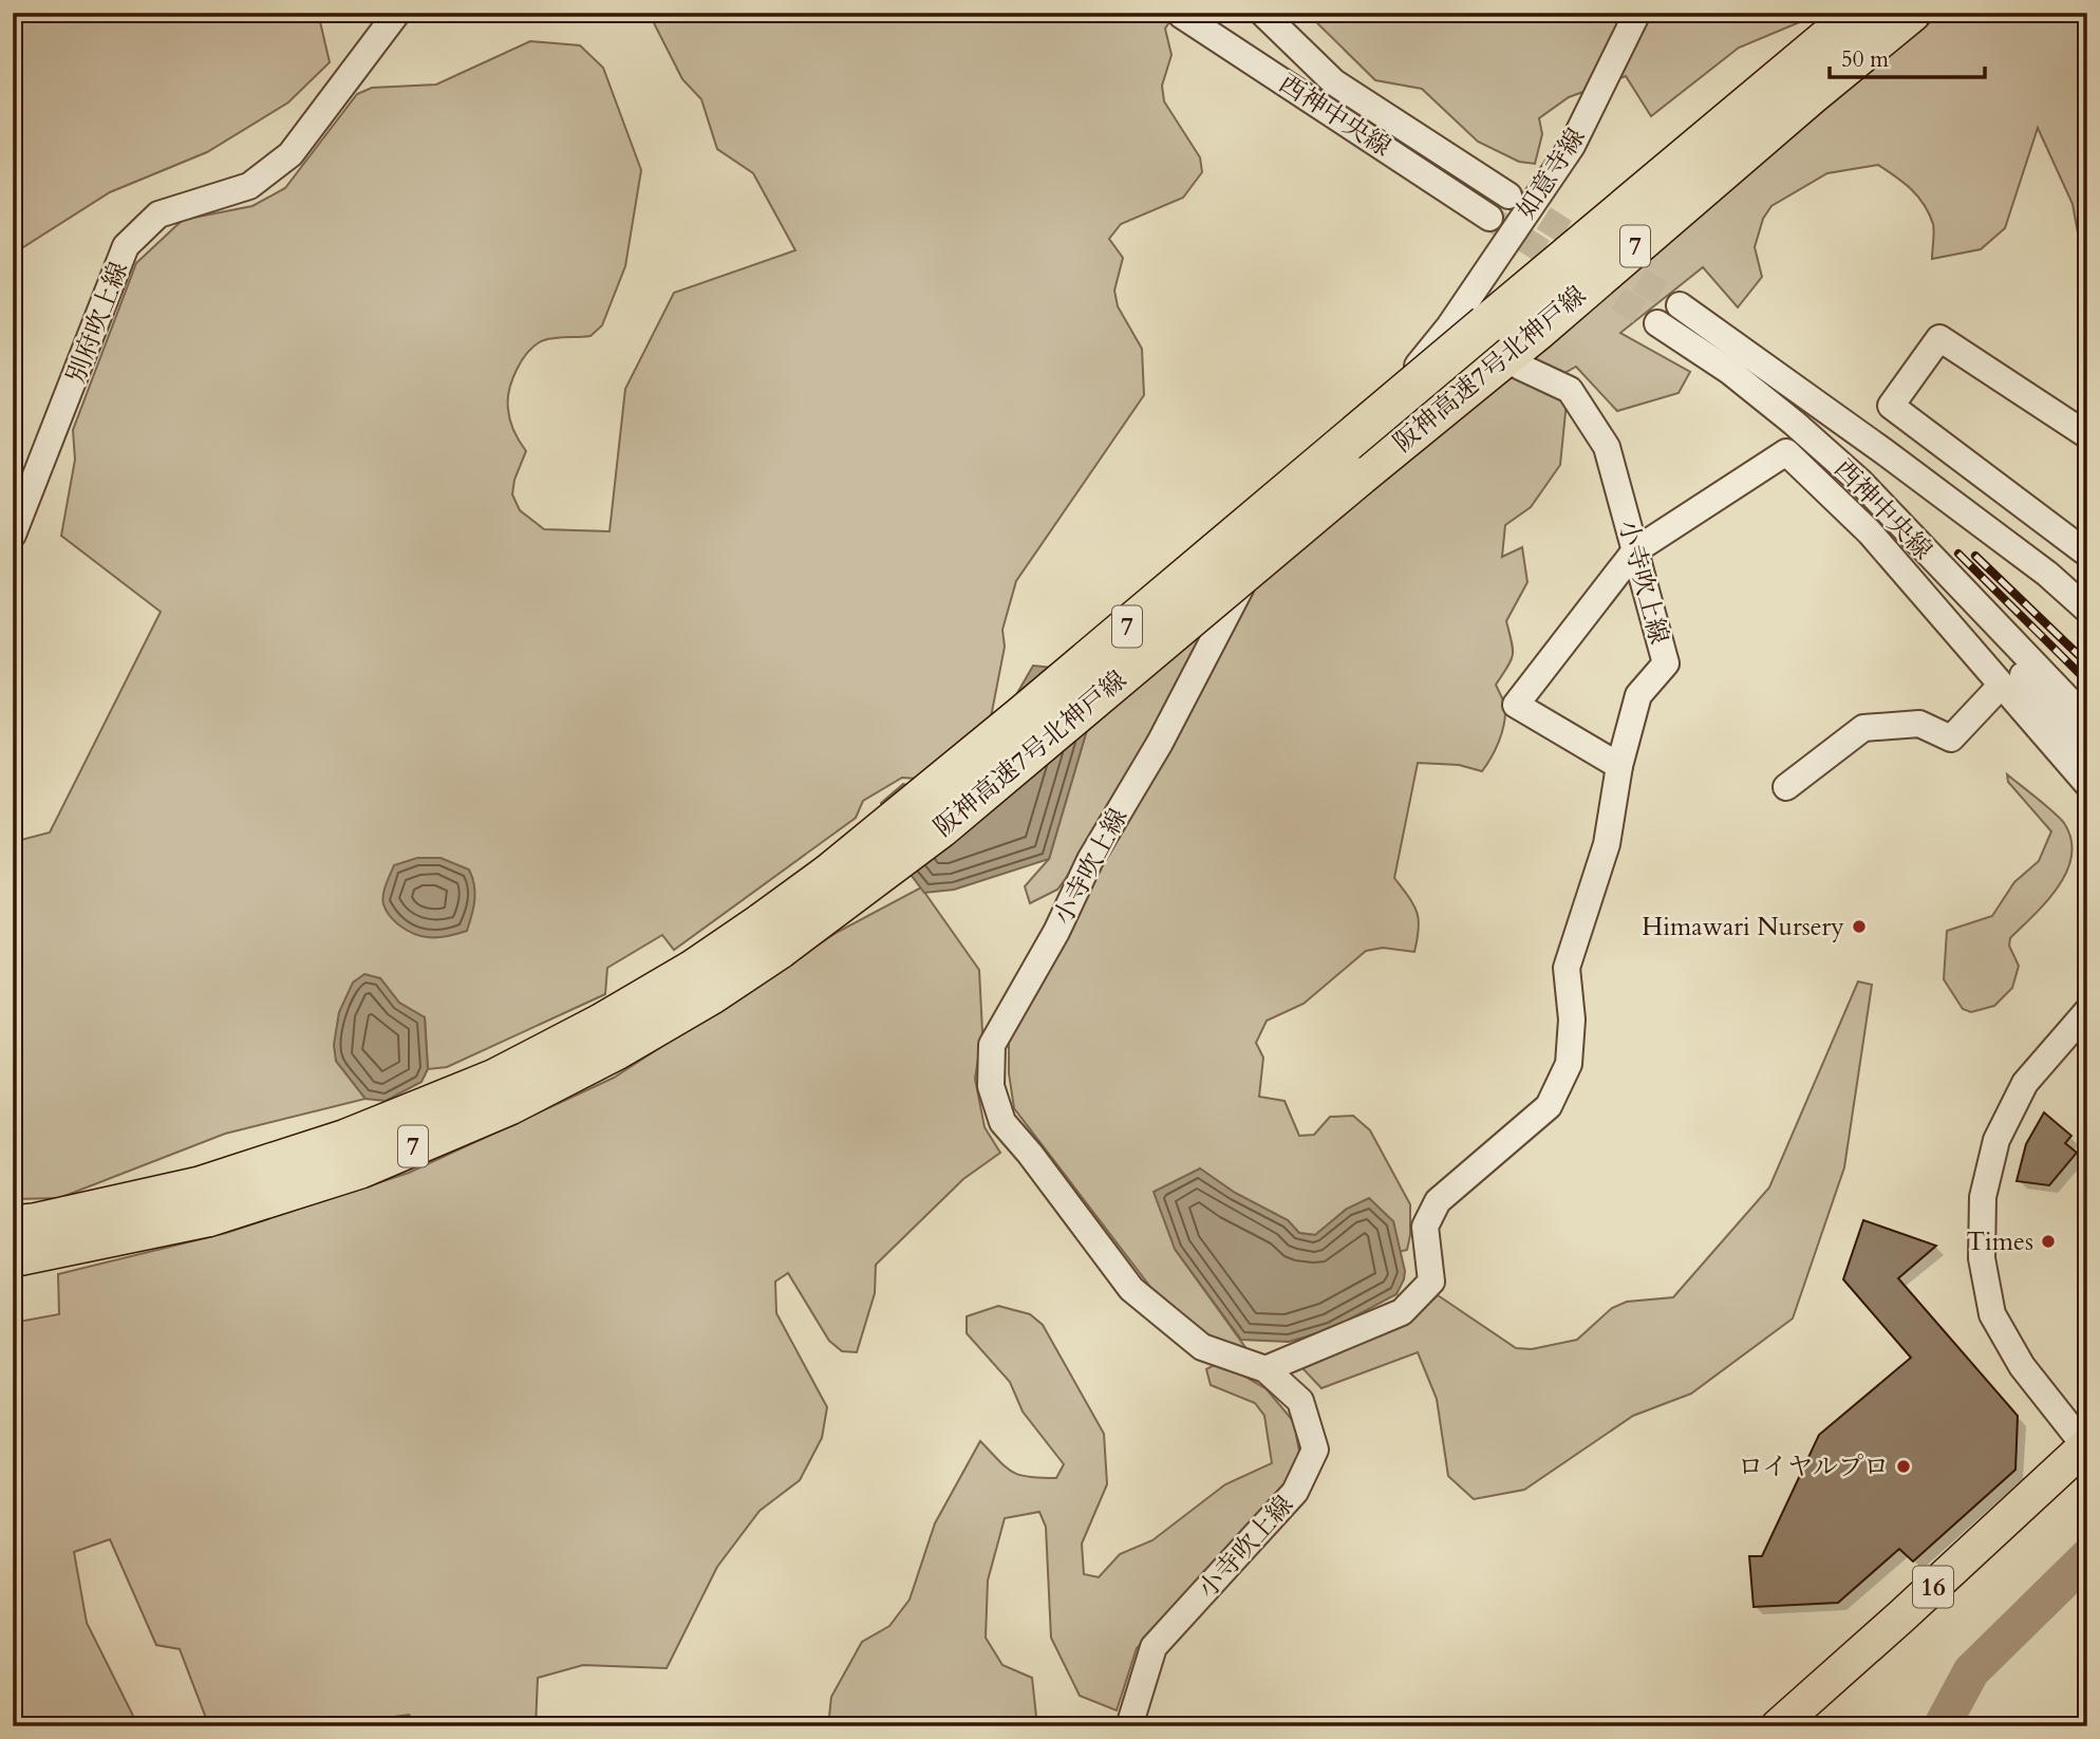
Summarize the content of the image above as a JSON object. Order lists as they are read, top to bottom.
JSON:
{
  "streets": {
    "highway": ["7", "阪神高速7号北神戸線"],
    "main road": ["16"],
    "street": [
      "西神中央線",
      "如意寺線",
      "別府吹上線",
      "小寺吹上線"
    ]
  },
  "crossings": [
    ["如意寺線", "阪神高速7号北神戸線"],
    ["如意寺線", "小寺吹上線"],
    ["阪神高速7号北神戸線", "小寺吹上線"]
  ],
  "places": ["Himawari Nursery", "Times", "ロイヤルプロ"],
  "scale_bar": "50 m"
}
